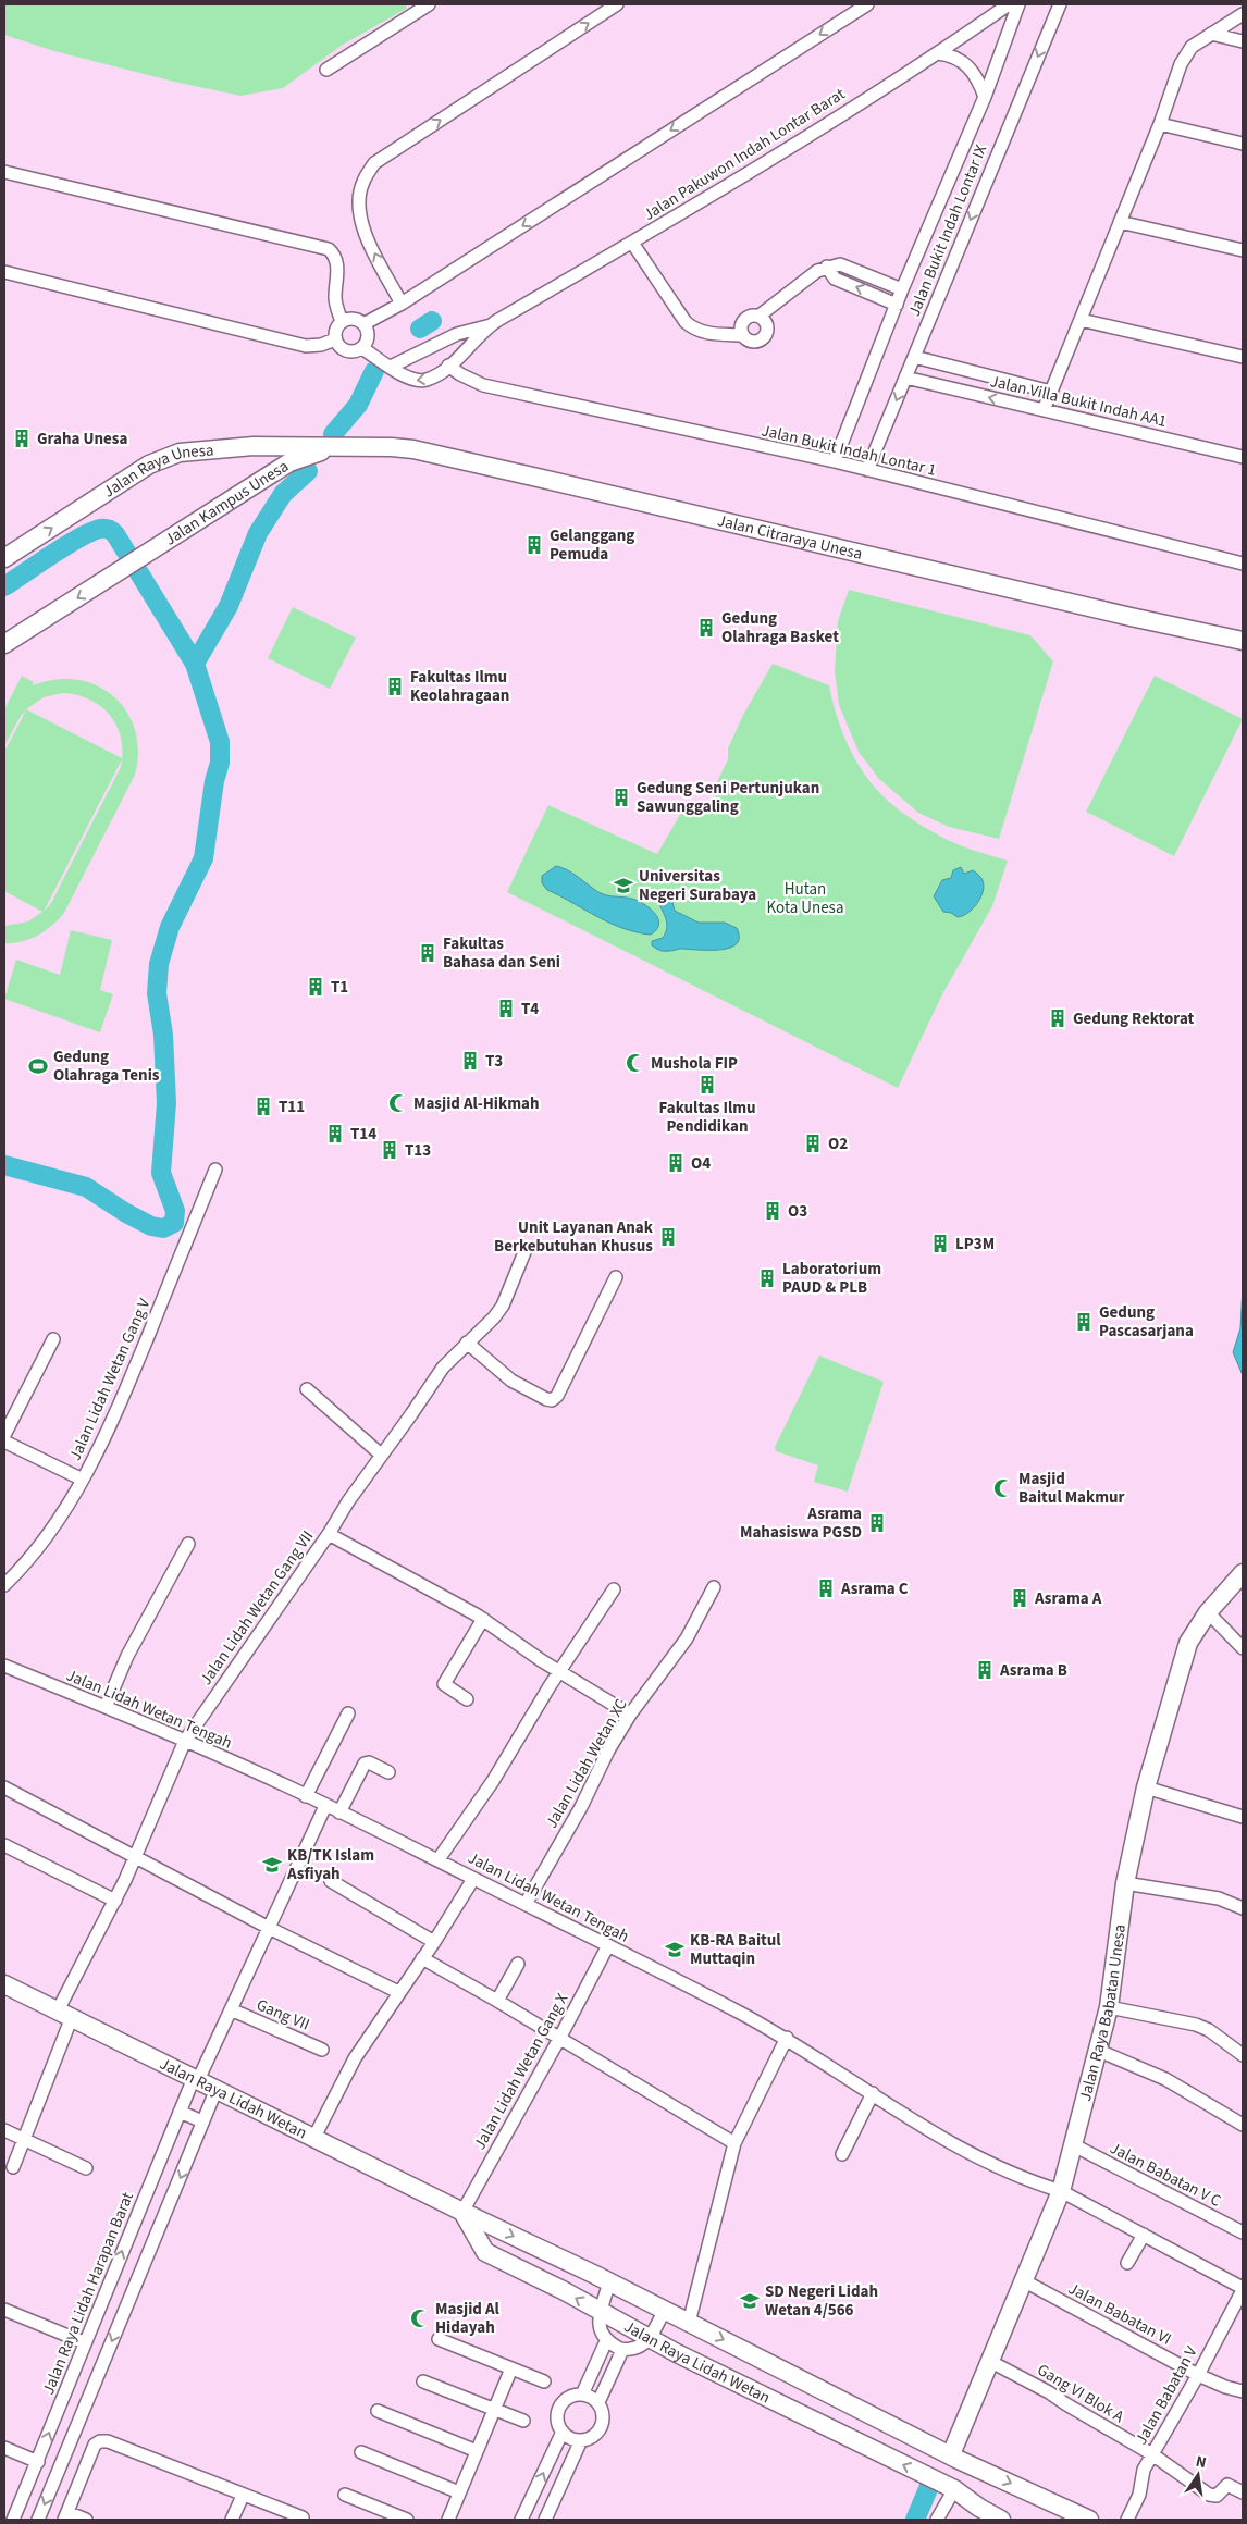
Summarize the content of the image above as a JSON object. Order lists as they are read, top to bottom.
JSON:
{
  "streets": {
    "main road": [
      "Jalan Raya Unesa",
      "Jalan Kampus Unesa",
      "Jalan Citraraya Unesa",
      "Jalan Raya Babatan Unesa",
      "Jalan Raya Lidah Wetan"
    ],
    "street": [
      "Jalan Pakuwon Indah Lontar Barat",
      "Jalan Bukit Indah Lontar IX",
      "Jalan Villa Bukit Indah AA1",
      "Jalan Bukit Indah Lontar 1",
      "Jalan Lidah Wetan Gang V",
      "Jalan Lidah Wetan Gang VII",
      "Jalan Lidah Wetan Tengah",
      "Jalan Lidah Wetan XC",
      "Gang VII",
      "Jalan Lidah Wetan Gang X",
      "Jalan Babatan V C",
      "Jalan Raya Lidah Harapan Barat",
      "Jalan Babatan VI",
      "Gang VI Blok A",
      "Jalan Babatan V"
    ]
  },
  "crossings": [
    ["Jalan Pakuwon Indah Lontar Barat", "Jalan Bukit Indah Lontar 1"],
    ["Jalan Bukit Indah Lontar IX", "Jalan Villa Bukit Indah AA1"],
    ["Jalan Bukit Indah Lontar IX", "Jalan Bukit Indah Lontar 1"],
    ["Jalan Raya Unesa", "Jalan Kampus Unesa"],
    ["Jalan Raya Unesa", "Jalan Citraraya Unesa"],
    ["Jalan Kampus Unesa", "Jalan Citraraya Unesa"],
    ["Jalan Lidah Wetan Gang VII", "Jalan Lidah Wetan Tengah"],
    ["Jalan Lidah Wetan Gang VII", "Jalan Raya Lidah Wetan"],
    ["Jalan Lidah Wetan Tengah", "Jalan Lidah Wetan XC"],
    ["Jalan Lidah Wetan Tengah", "Jalan Raya Babatan Unesa"],
    ["Jalan Lidah Wetan Tengah", "Jalan Lidah Wetan Gang X"],
    ["Jalan Lidah Wetan Tengah", "Jalan Raya Lidah Harapan Barat"],
    ["Jalan Lidah Wetan Tengah", "Jalan Babatan V"],
    ["Jalan Raya Babatan Unesa", "Jalan Raya Lidah Wetan"],
    ["Jalan Raya Babatan Unesa", "Jalan Babatan V C"],
    ["Jalan Raya Babatan Unesa", "Jalan Babatan VI"],
    ["Jalan Raya Babatan Unesa", "Gang VI Blok A"],
    ["Gang VII", "Jalan Raya Lidah Harapan Barat"],
    ["Jalan Lidah Wetan Gang X", "Jalan Raya Lidah Wetan"],
    ["Jalan Raya Lidah Wetan", "Jalan Raya Lidah Harapan Barat"],
    ["Jalan Babatan VI", "Jalan Babatan V"],
    ["Gang VI Blok A", "Jalan Babatan V"]
  ],
  "one_way": ["Jalan Raya Unesa", "Jalan Kampus Unesa"],
  "parks": ["Hutan Kota Unesa"],
  "places": {
    "building": [
      "Graha Unesa",
      "Gelanggang Pemuda",
      "Gedung Olahraga Basket",
      "Fakultas Ilmu Keolahragaan",
      "Gedung Seni Pertunjukan Sawunggaling",
      "Fakultas Bahasa dan Seni",
      "T1",
      "T4",
      "Gedung Rektorat",
      "T3",
      "Fakultas Ilmu Pendidikan",
      "T11",
      "T14",
      "O2",
      "T13",
      "O4",
      "O3",
      "Unit Layanan Anak Berkebutuhan Khusus",
      "LP3M",
      "Laboratorium PAUD & PLB",
      "Gedung Pascasarjana",
      "Asrama Mahasiswa PGSD",
      "Asrama C",
      "Asrama A",
      "Asrama B"
    ],
    "school or university": [
      "Universitas Negeri Surabaya",
      "KB/TK Islam Asfiyah",
      "KB-RA Baitul Muttaqin",
      "SD Negeri Lidah Wetan 4/566"
    ],
    "mosque": [
      "Mushola FIP",
      "Masjid Al-Hikmah",
      "Masjid Baitul Makmur",
      "Masjid Al Hidayah"
    ],
    "sports": ["Gedung Olahraga Tenis"]
  },
  "north": "top"
}
